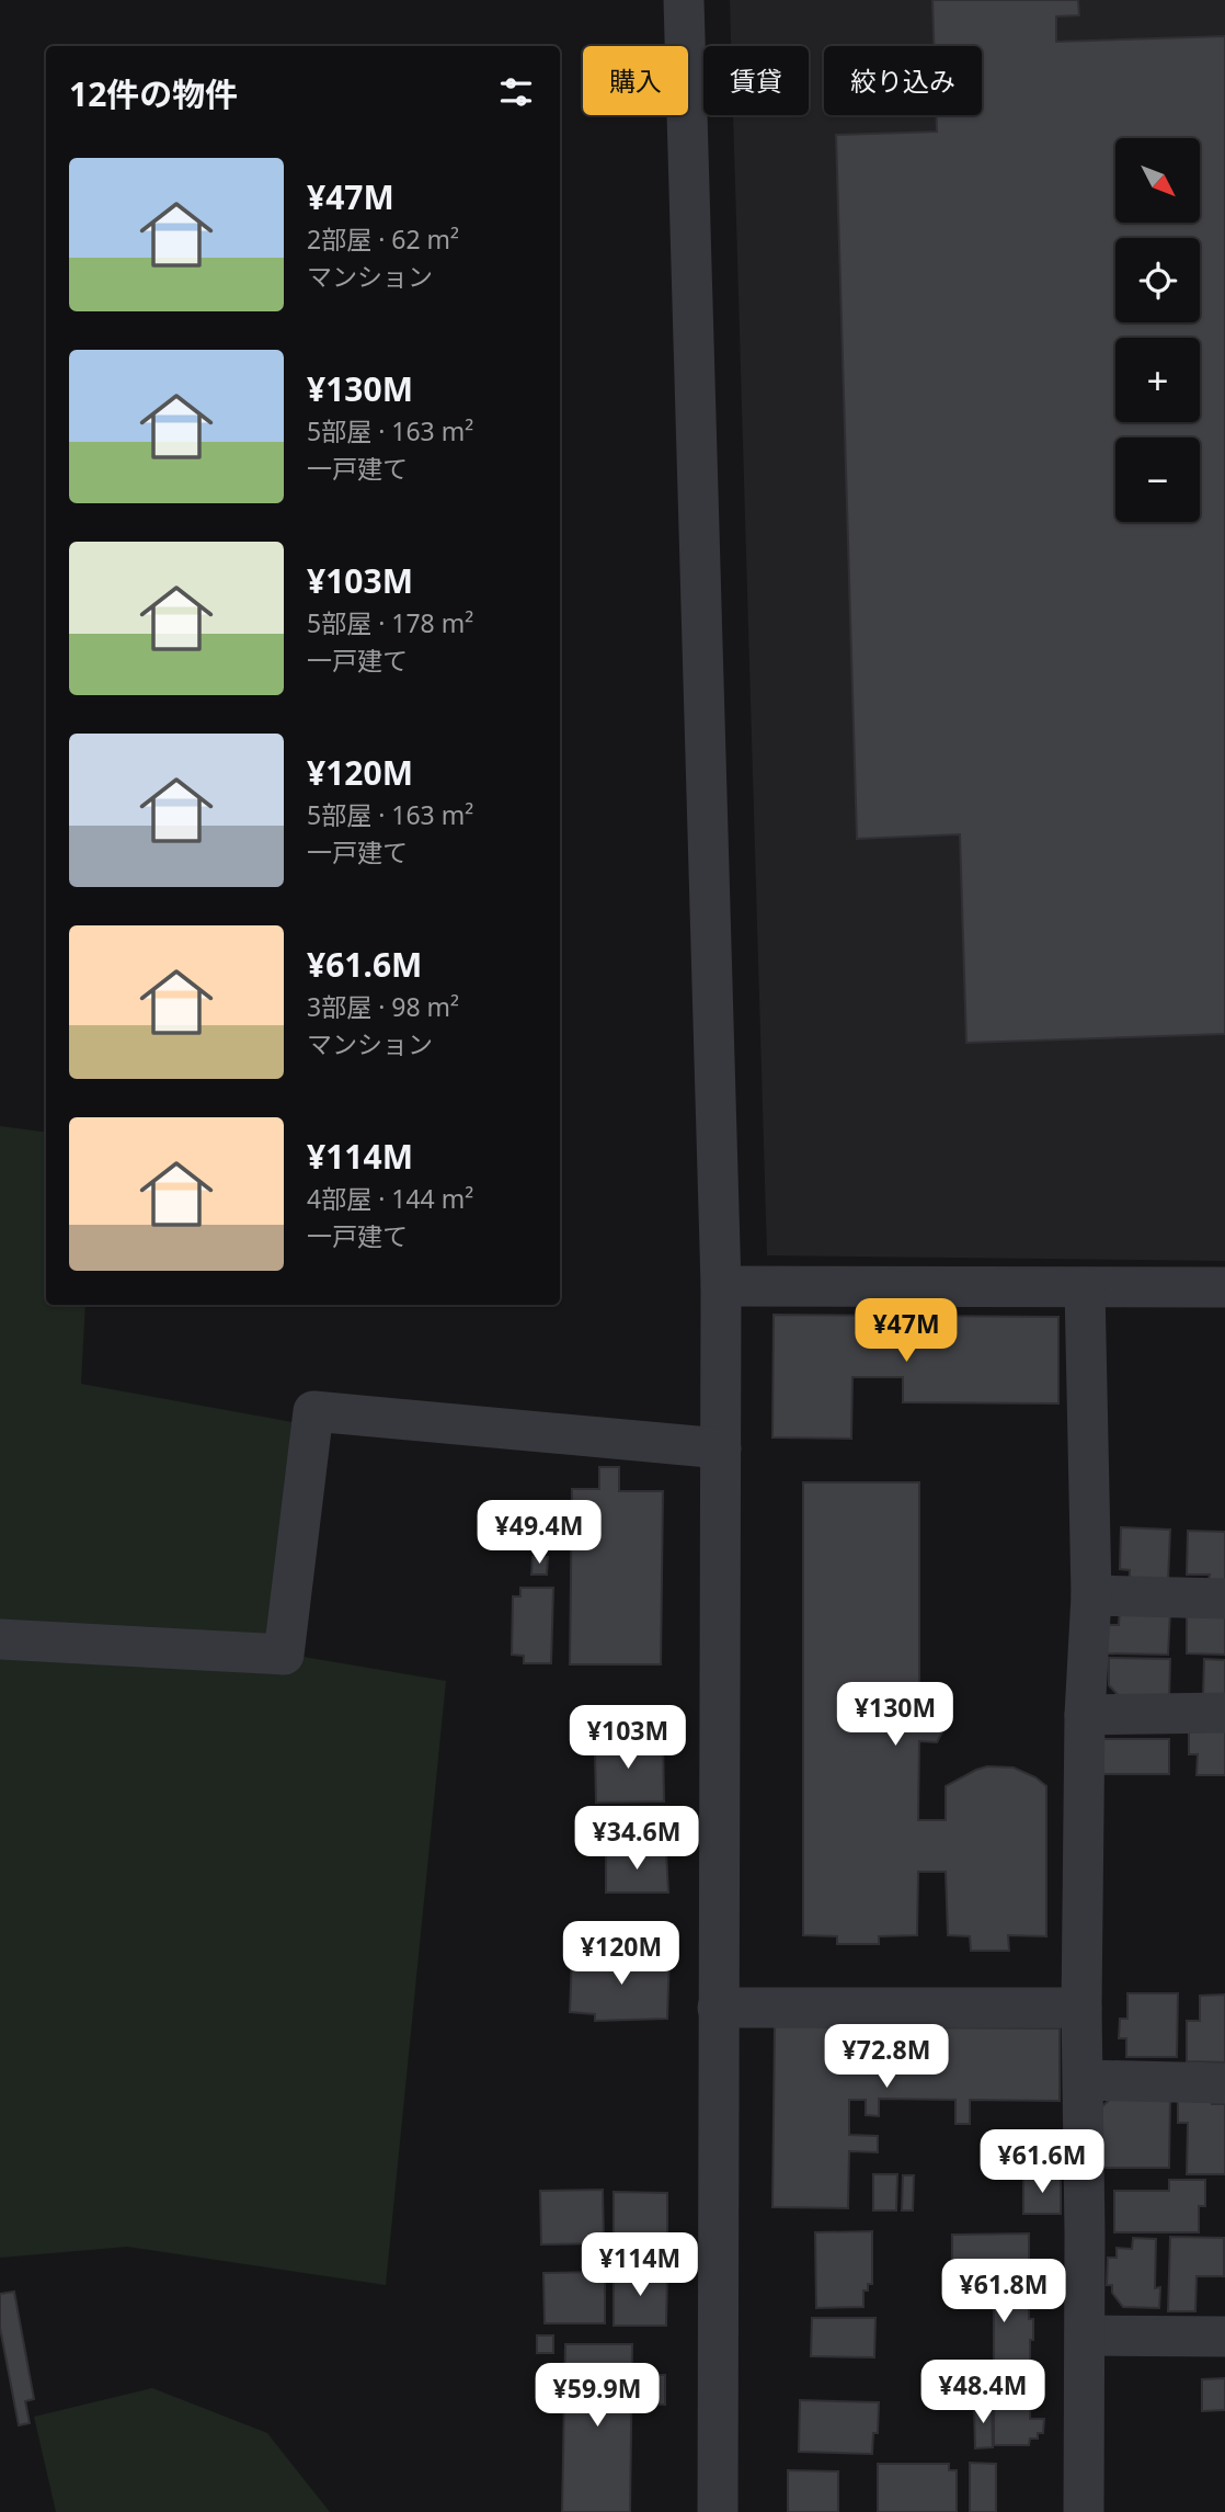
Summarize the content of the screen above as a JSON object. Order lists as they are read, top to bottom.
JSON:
{
  "north": "bottom right",
  "page": {
    "chip": ["購入", "賃貸", "絞り込み"],
    "heading": "12件の物件",
    "map_buttons": ["+", "−"],
    "list": [
      {
        "name": "¥47M",
        "note": "2部屋 · 62 m² · マンション"
      },
      {
        "name": "¥130M",
        "note": "5部屋 · 163 m² · 一戸建て"
      },
      {
        "name": "¥103M",
        "note": "5部屋 · 178 m² · 一戸建て"
      },
      {
        "name": "¥120M",
        "note": "5部屋 · 163 m² · 一戸建て"
      },
      {
        "name": "¥61.6M",
        "note": "3部屋 · 98 m² · マンション"
      },
      {
        "name": "¥114M",
        "note": "4部屋 · 144 m² · 一戸建て"
      }
    ],
    "price": [
      "¥47M",
      "¥49.4M",
      "¥130M",
      "¥103M",
      "¥34.6M",
      "¥120M",
      "¥72.8M",
      "¥61.6M",
      "¥114M",
      "¥61.8M",
      "¥48.4M",
      "¥59.9M"
    ]
  }
}
